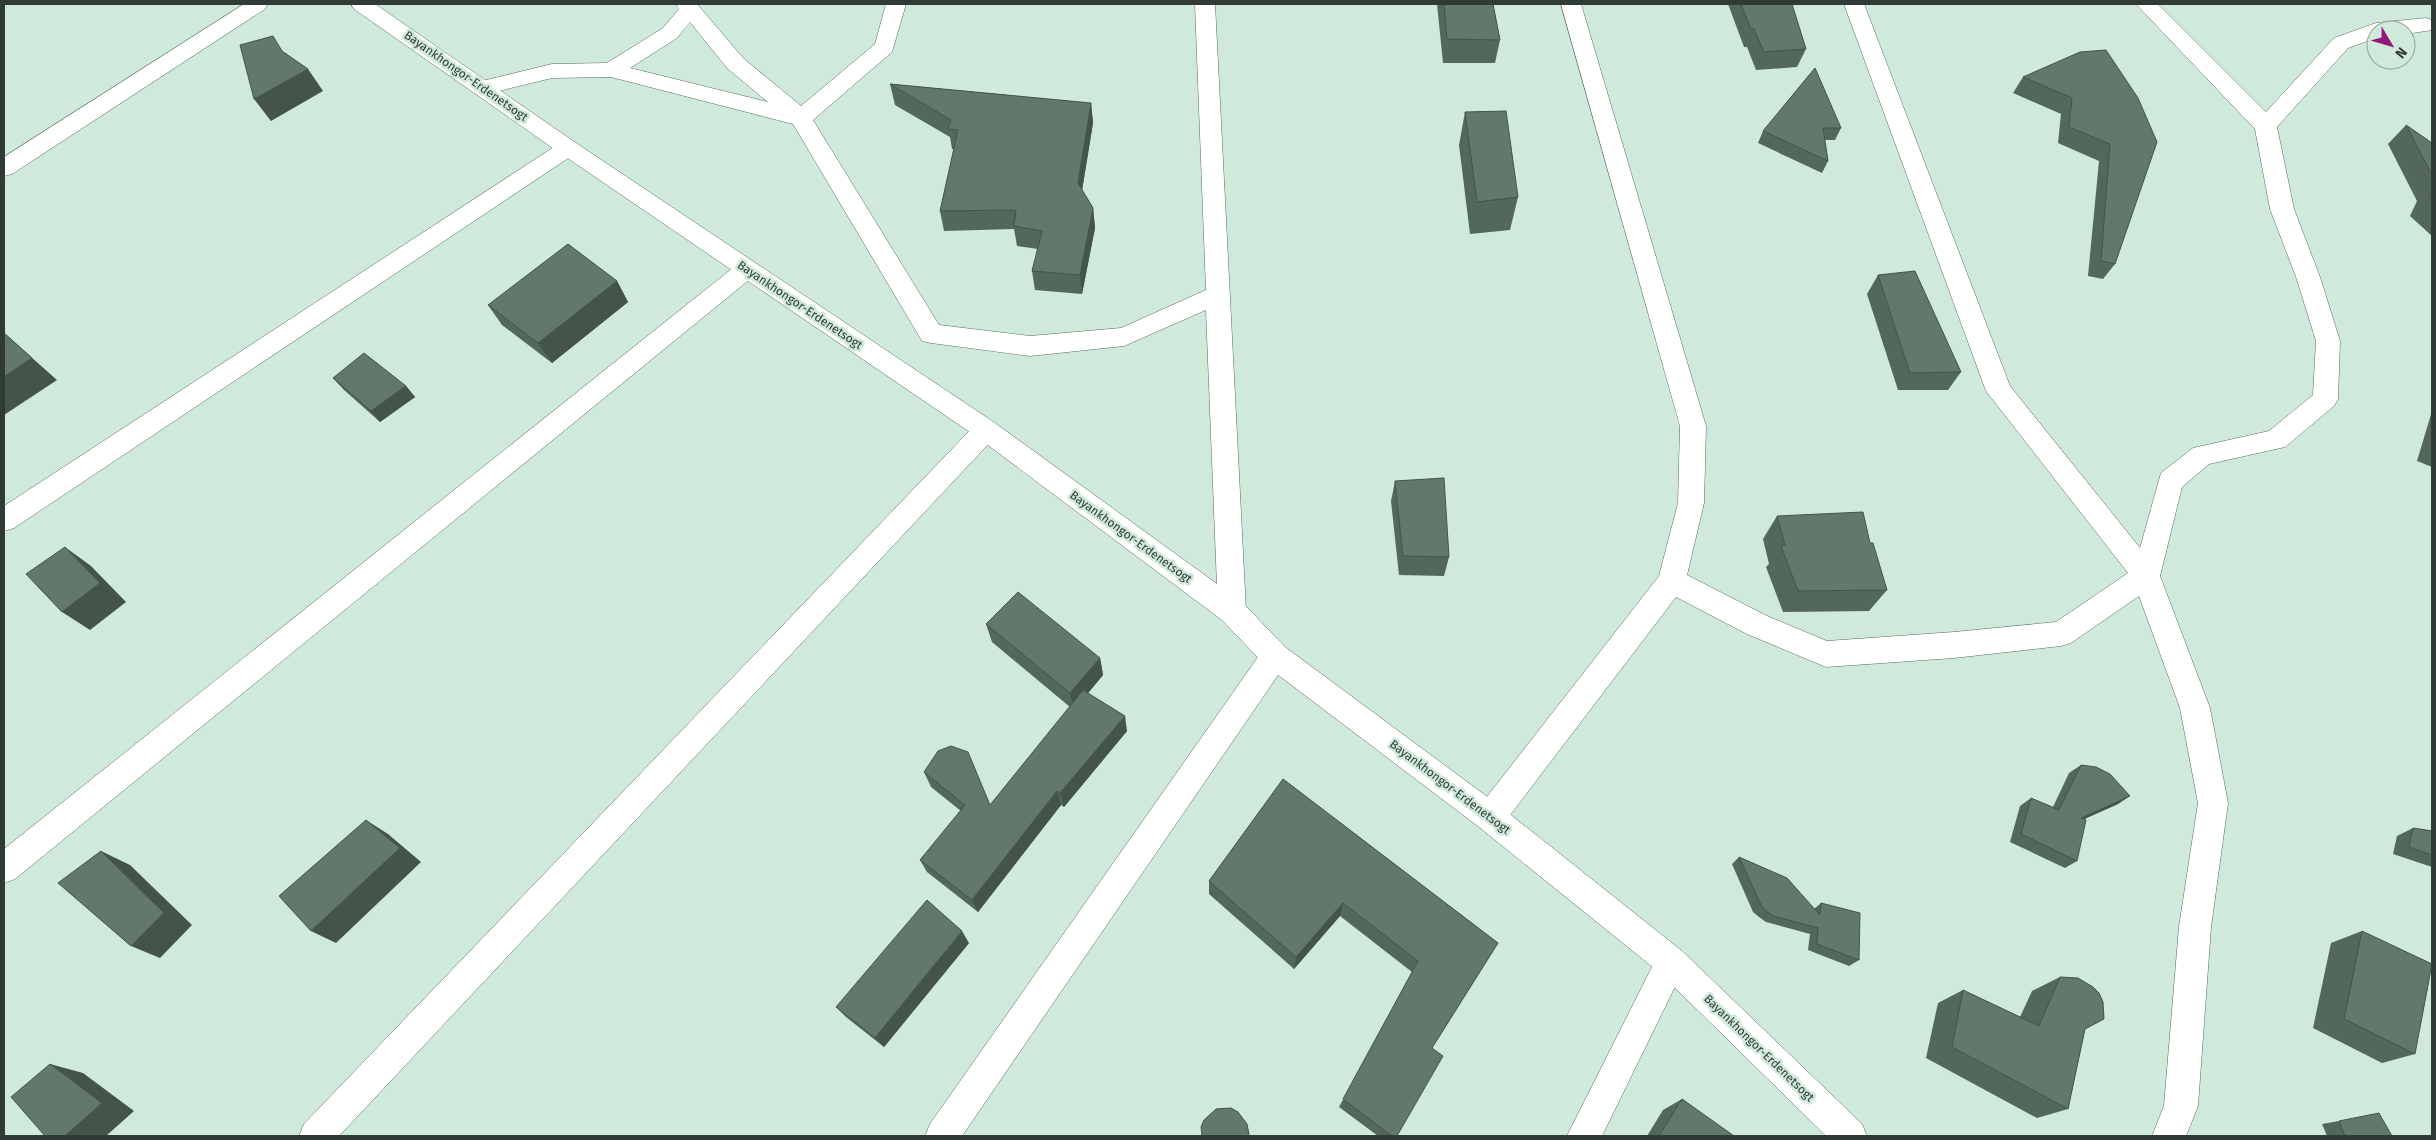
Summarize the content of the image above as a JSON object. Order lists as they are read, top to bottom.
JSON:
{
  "streets": {
    "street": ["Bayankhongor-Erdenetsogt"]
  },
  "north": "bottom right"
}
